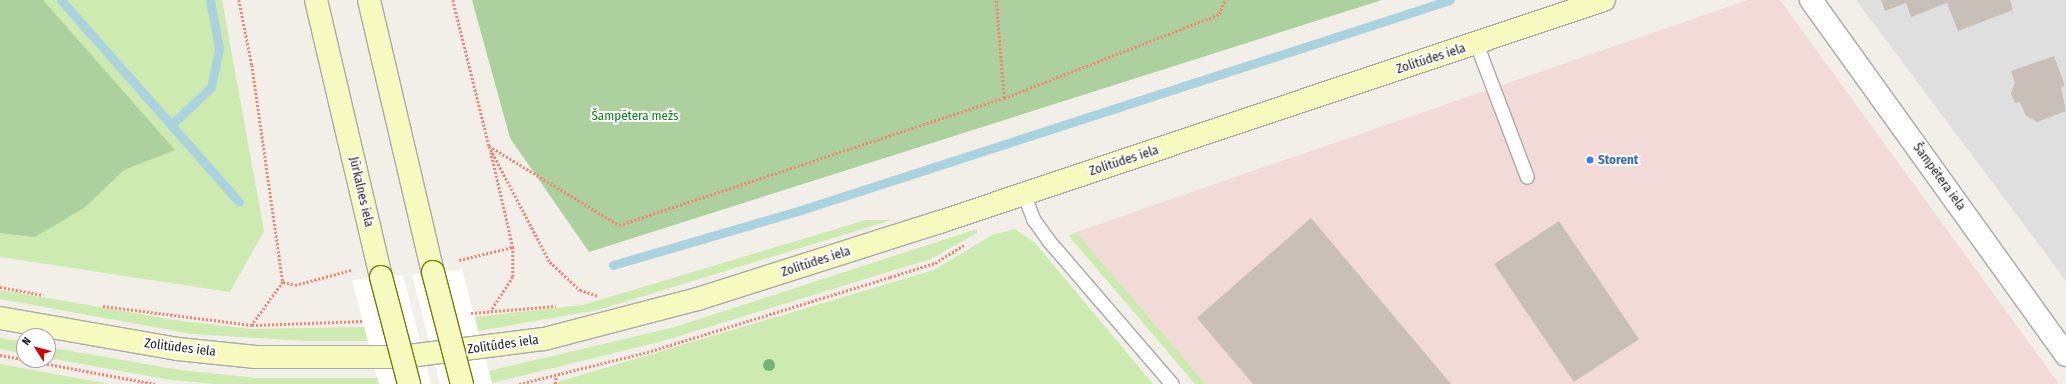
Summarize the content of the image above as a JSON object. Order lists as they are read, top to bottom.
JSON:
{
  "streets": {
    "street": ["Zolitūdes iela", "Šampētera iela", "Jūrkalnes iela"]
  },
  "parks": ["Šampētera mežs"],
  "places": ["Storent"],
  "north": "top left"
}
